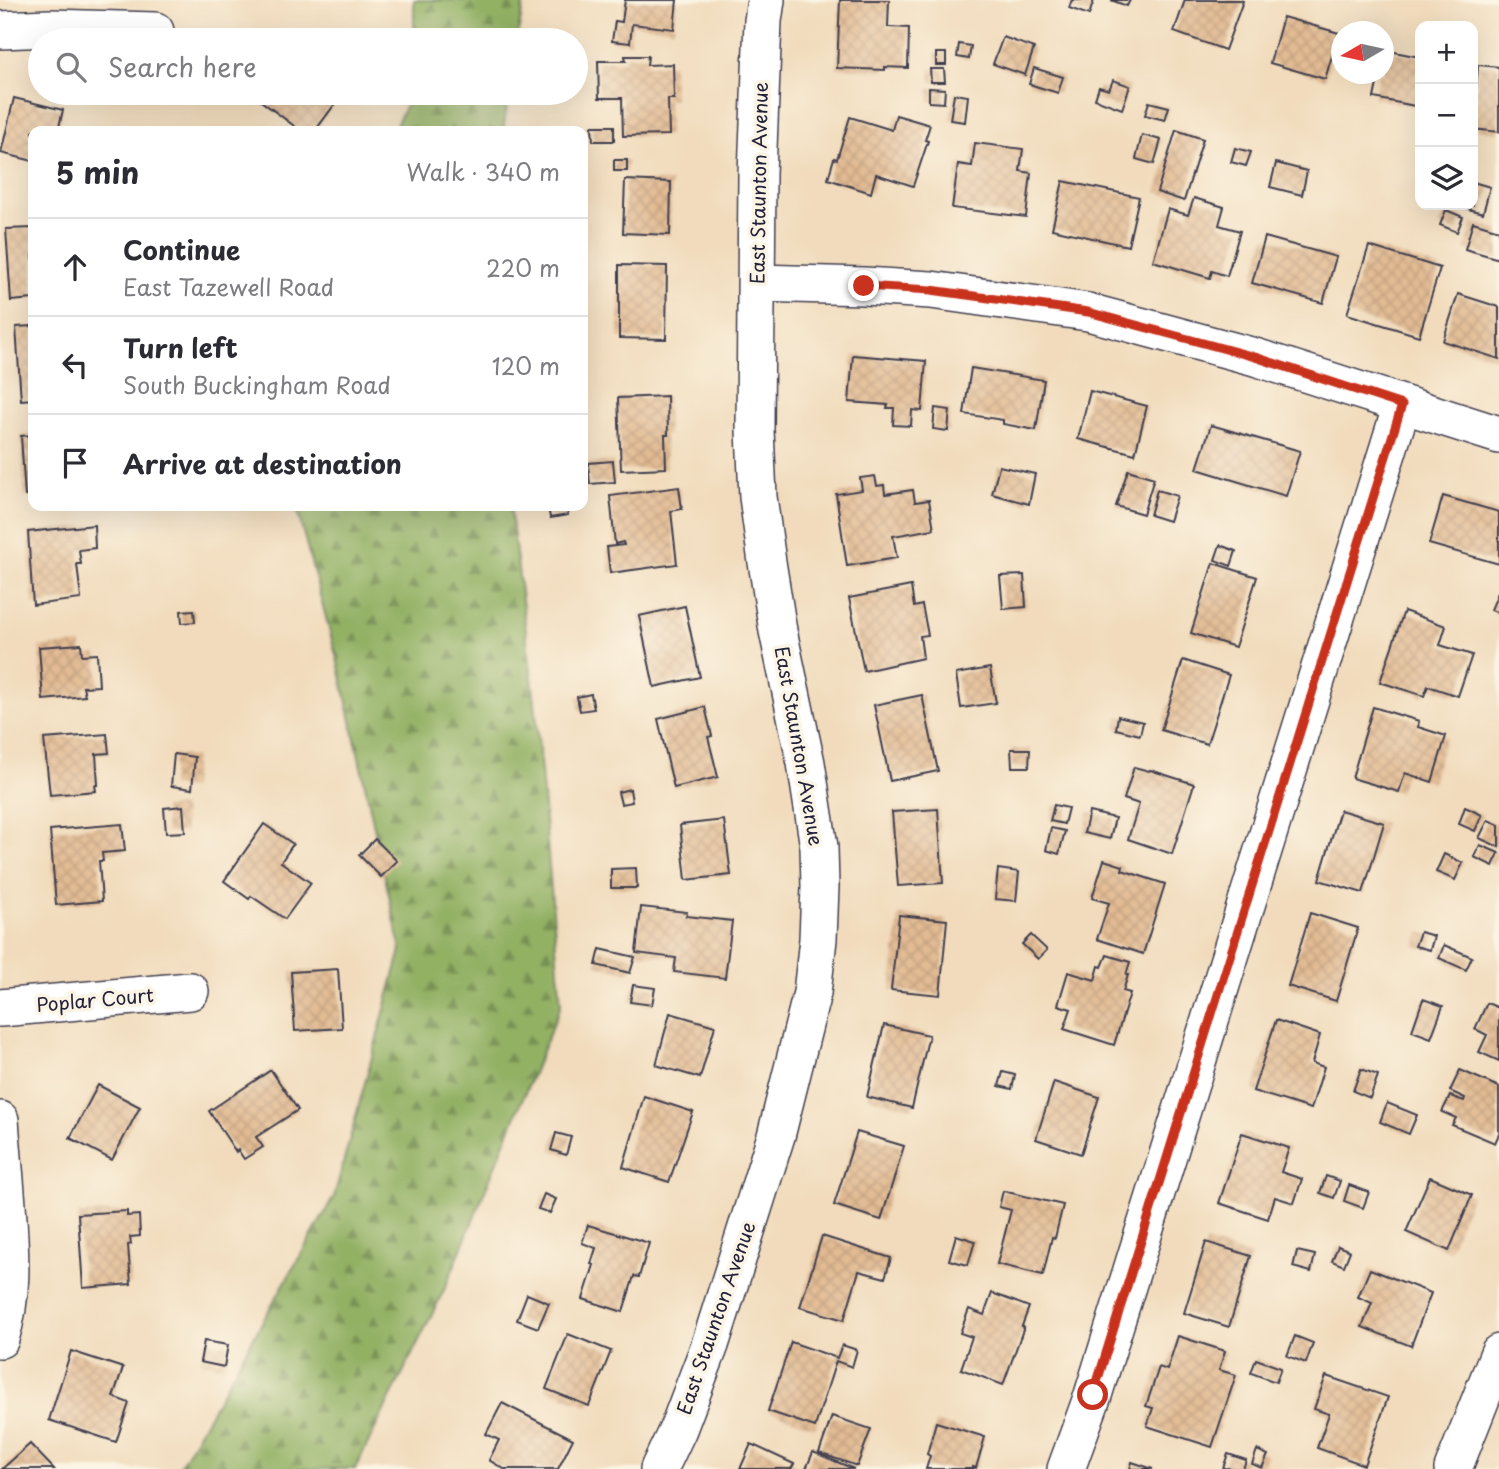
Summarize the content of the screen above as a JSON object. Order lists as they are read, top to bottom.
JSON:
{
  "streets": {
    "street": ["East Staunton Avenue", "Poplar Court"]
  },
  "north": "left",
  "page": {
    "map_buttons": ["+", "−"],
    "search": "Search here",
    "heading": ["5 min", "Walk · 340 m"],
    "list": [
      ["Continue", "East Tazewell Road", "220 m"],
      ["Turn left", "South Buckingham Road", "120 m"],
      "Arrive at destination"
    ]
  }
}
